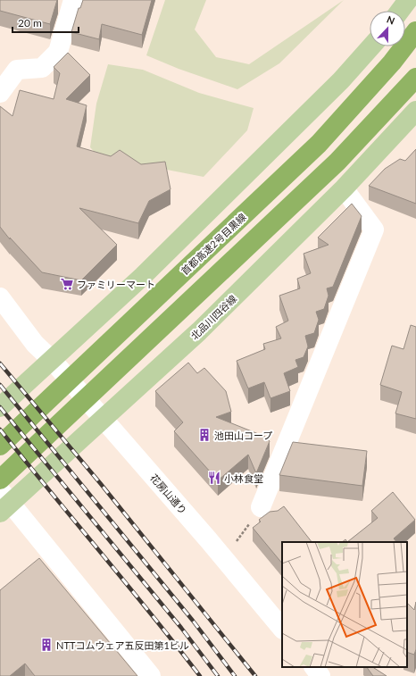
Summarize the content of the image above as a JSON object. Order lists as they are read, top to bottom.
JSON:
{
  "streets": {
    "highway": ["首都高速2号目黒線"],
    "main road": ["北品川四谷線"],
    "street": ["花房山通り"]
  },
  "crossings": [
    ["北品川四谷線", "花房山通り"]
  ],
  "places": {
    "supermarket": ["ファミリーマート"],
    "building": ["池田山コープ", "NTTコムウェア五反田第1ビル"],
    "restaurant": ["小林食堂"]
  },
  "scale_bar": "20 m",
  "north": "top"
}
